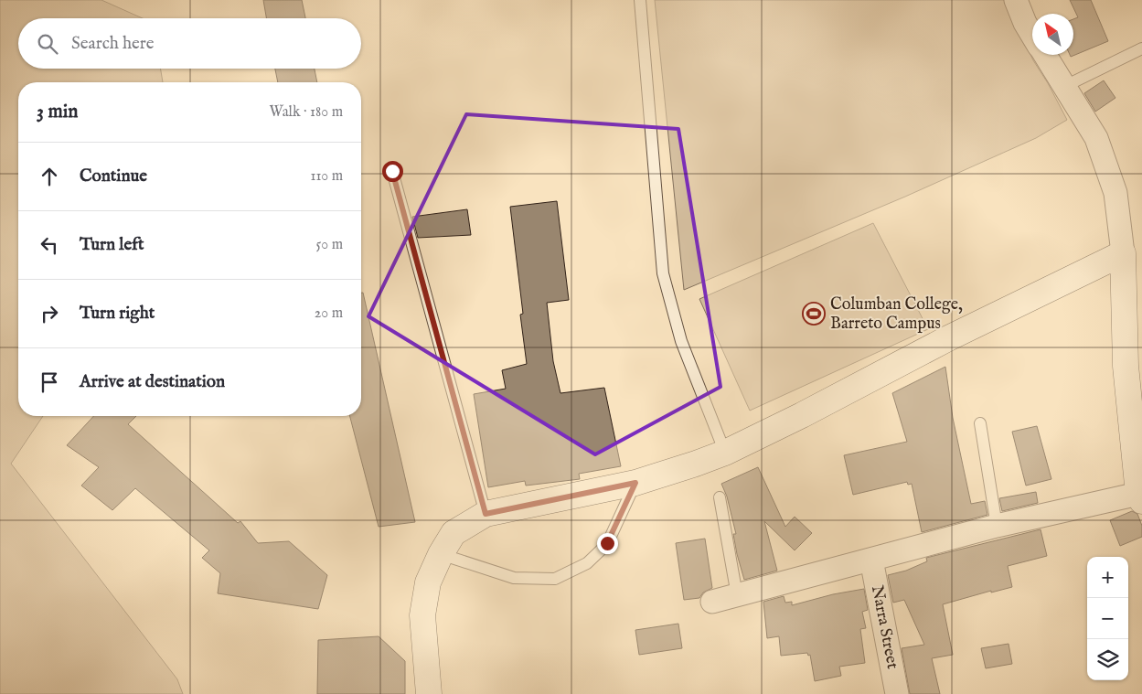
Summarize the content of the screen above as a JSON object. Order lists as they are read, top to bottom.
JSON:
{
  "streets": {
    "street": ["Narra Street"]
  },
  "places": {
    "sports": ["Columban College, Barreto Campus"]
  },
  "north": "top left",
  "page": {
    "search": "Search here",
    "heading": ["3 min", "Walk · 180 m"],
    "list": [
      ["Continue", "110 m"],
      ["Turn left", "50 m"],
      ["Turn right", "20 m"],
      "Arrive at destination"
    ],
    "map_buttons": ["+", "−"]
  }
}
